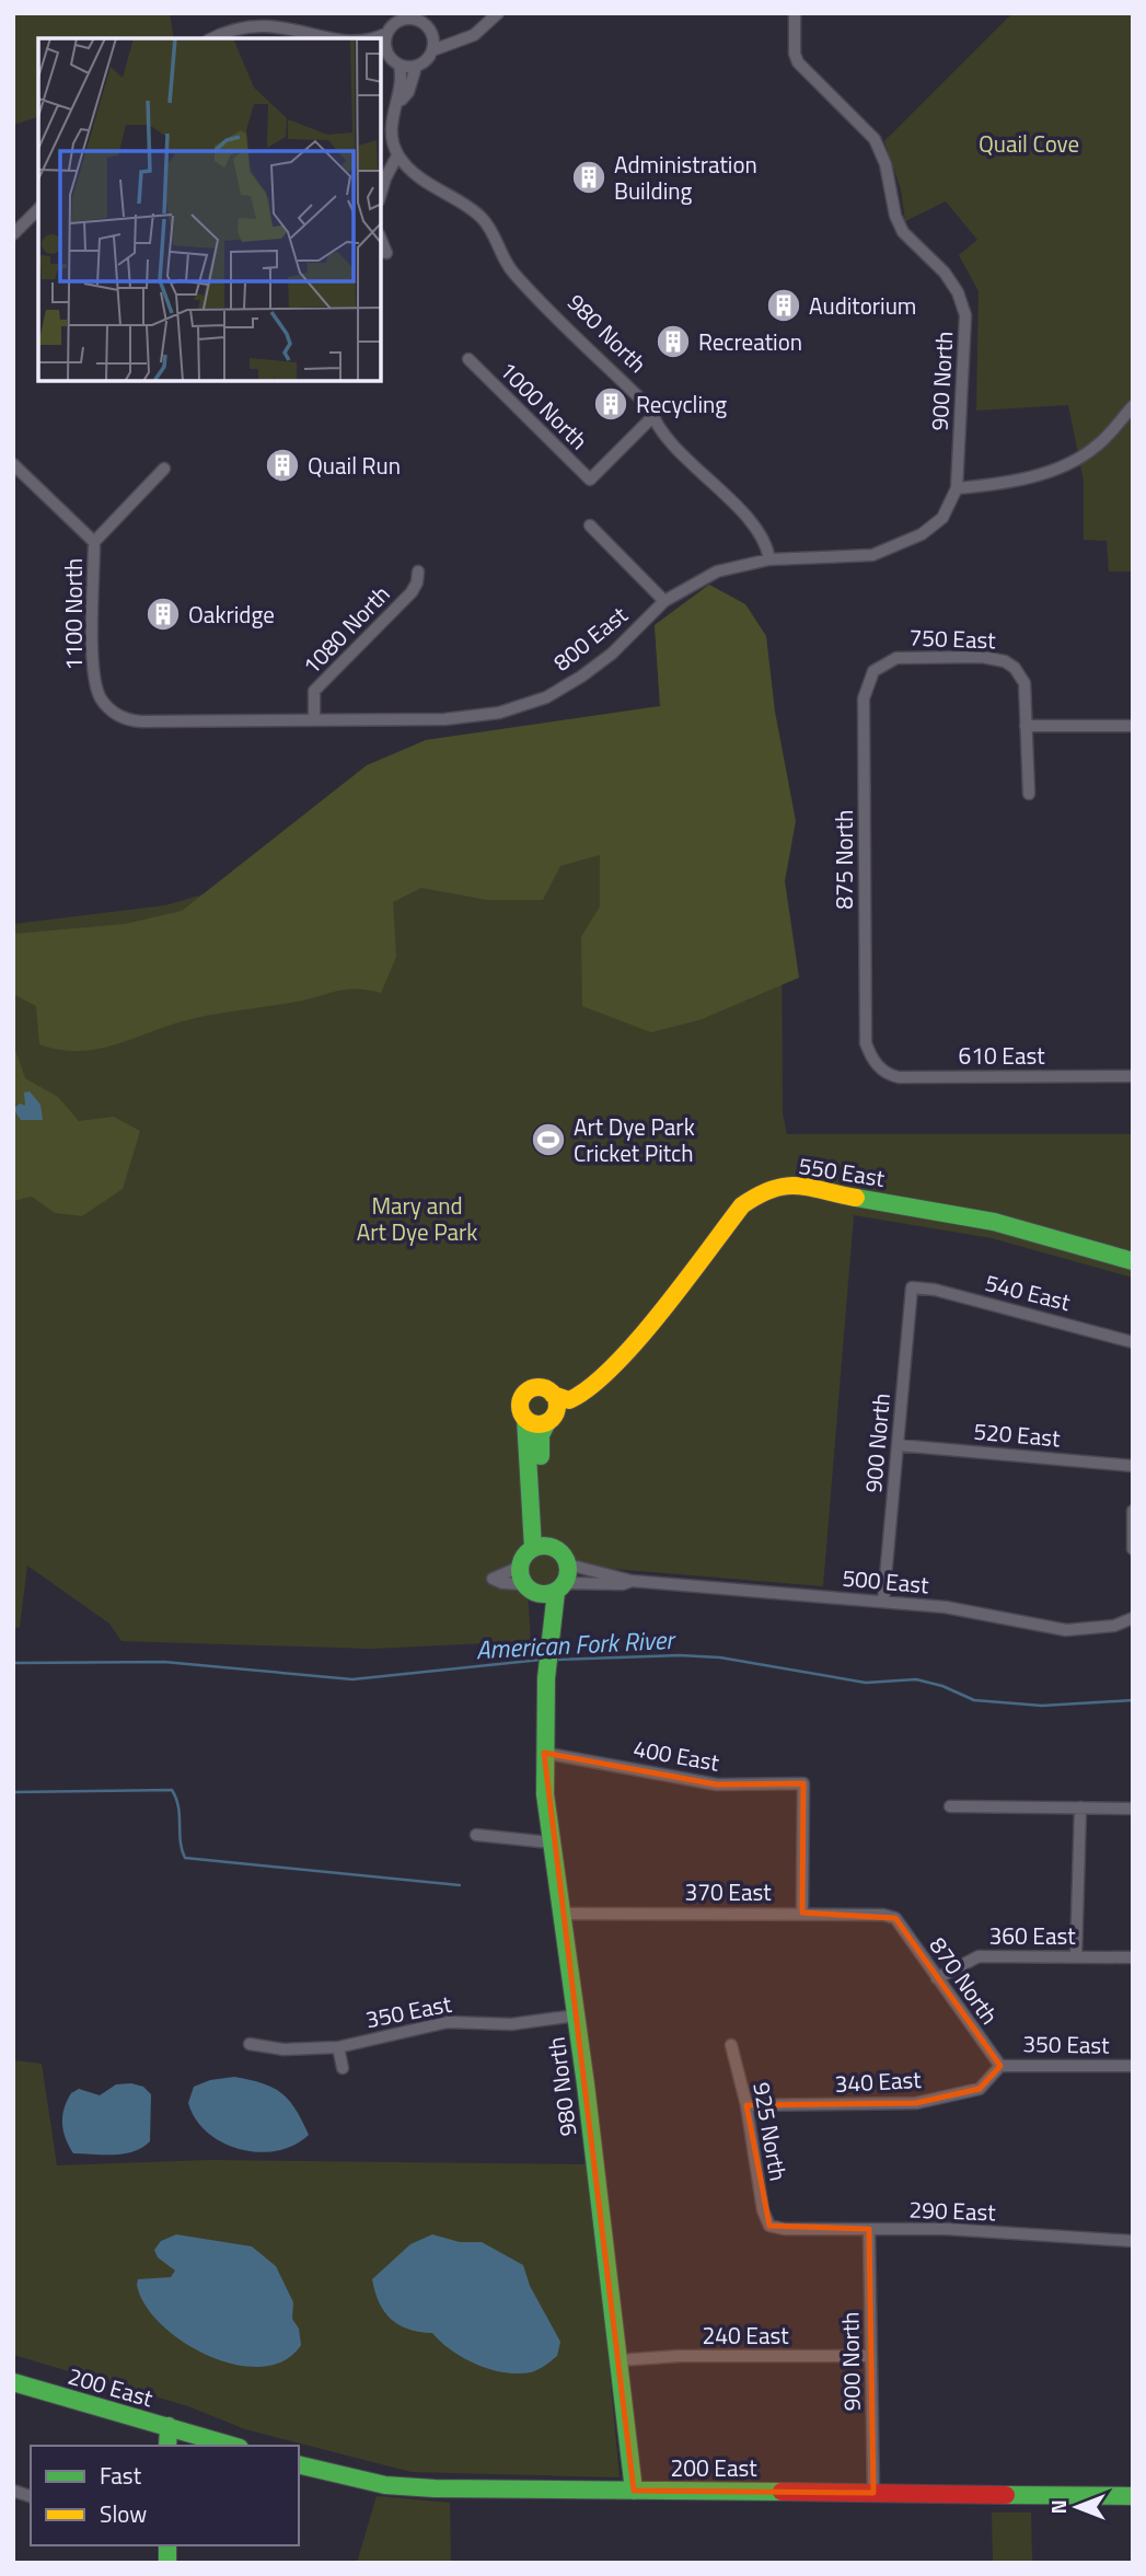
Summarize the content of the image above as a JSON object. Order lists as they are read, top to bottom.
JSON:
{
  "streets": {
    "street": [
      "980 North",
      "900 North",
      "1000 North",
      "1100 North",
      "1080 North",
      "800 East",
      "750 East",
      "875 North",
      "610 East",
      "550 East",
      "540 East",
      "520 East",
      "500 East",
      "400 East",
      "370 East",
      "360 East",
      "870 North",
      "350 East",
      "340 East",
      "925 North",
      "290 East",
      "240 East",
      "200 East"
    ]
  },
  "crossings": [
    ["980 North", "1000 North"],
    ["980 North", "800 East"],
    ["980 North", "500 East"],
    ["980 North", "400 East"],
    ["980 North", "370 East"],
    ["980 North", "350 East"],
    ["980 North", "240 East"],
    ["980 North", "200 East"],
    ["900 North", "800 East"],
    ["900 North", "540 East"],
    ["900 North", "520 East"],
    ["900 North", "500 East"],
    ["900 North", "290 East"],
    ["900 North", "240 East"],
    ["900 North", "200 East"],
    ["1100 North", "800 East"],
    ["1080 North", "800 East"],
    ["750 East", "875 North"],
    ["875 North", "610 East"],
    ["400 East", "370 East"],
    ["370 East", "870 North"],
    ["360 East", "870 North"],
    ["870 North", "350 East"],
    ["870 North", "340 East"],
    ["350 East", "340 East"],
    ["340 East", "925 North"],
    ["925 North", "290 East"]
  ],
  "water": ["American Fork River"],
  "parks": ["Quail Cove", "Mary and Art Dye Park"],
  "places": {
    "building": [
      "Administration Building",
      "Auditorium",
      "Recreation",
      "Recycling",
      "Quail Run",
      "Oakridge"
    ],
    "sports": ["Art Dye Park Cricket Pitch"]
  },
  "legend": ["Fast", "Slow"],
  "north": "left"
}
